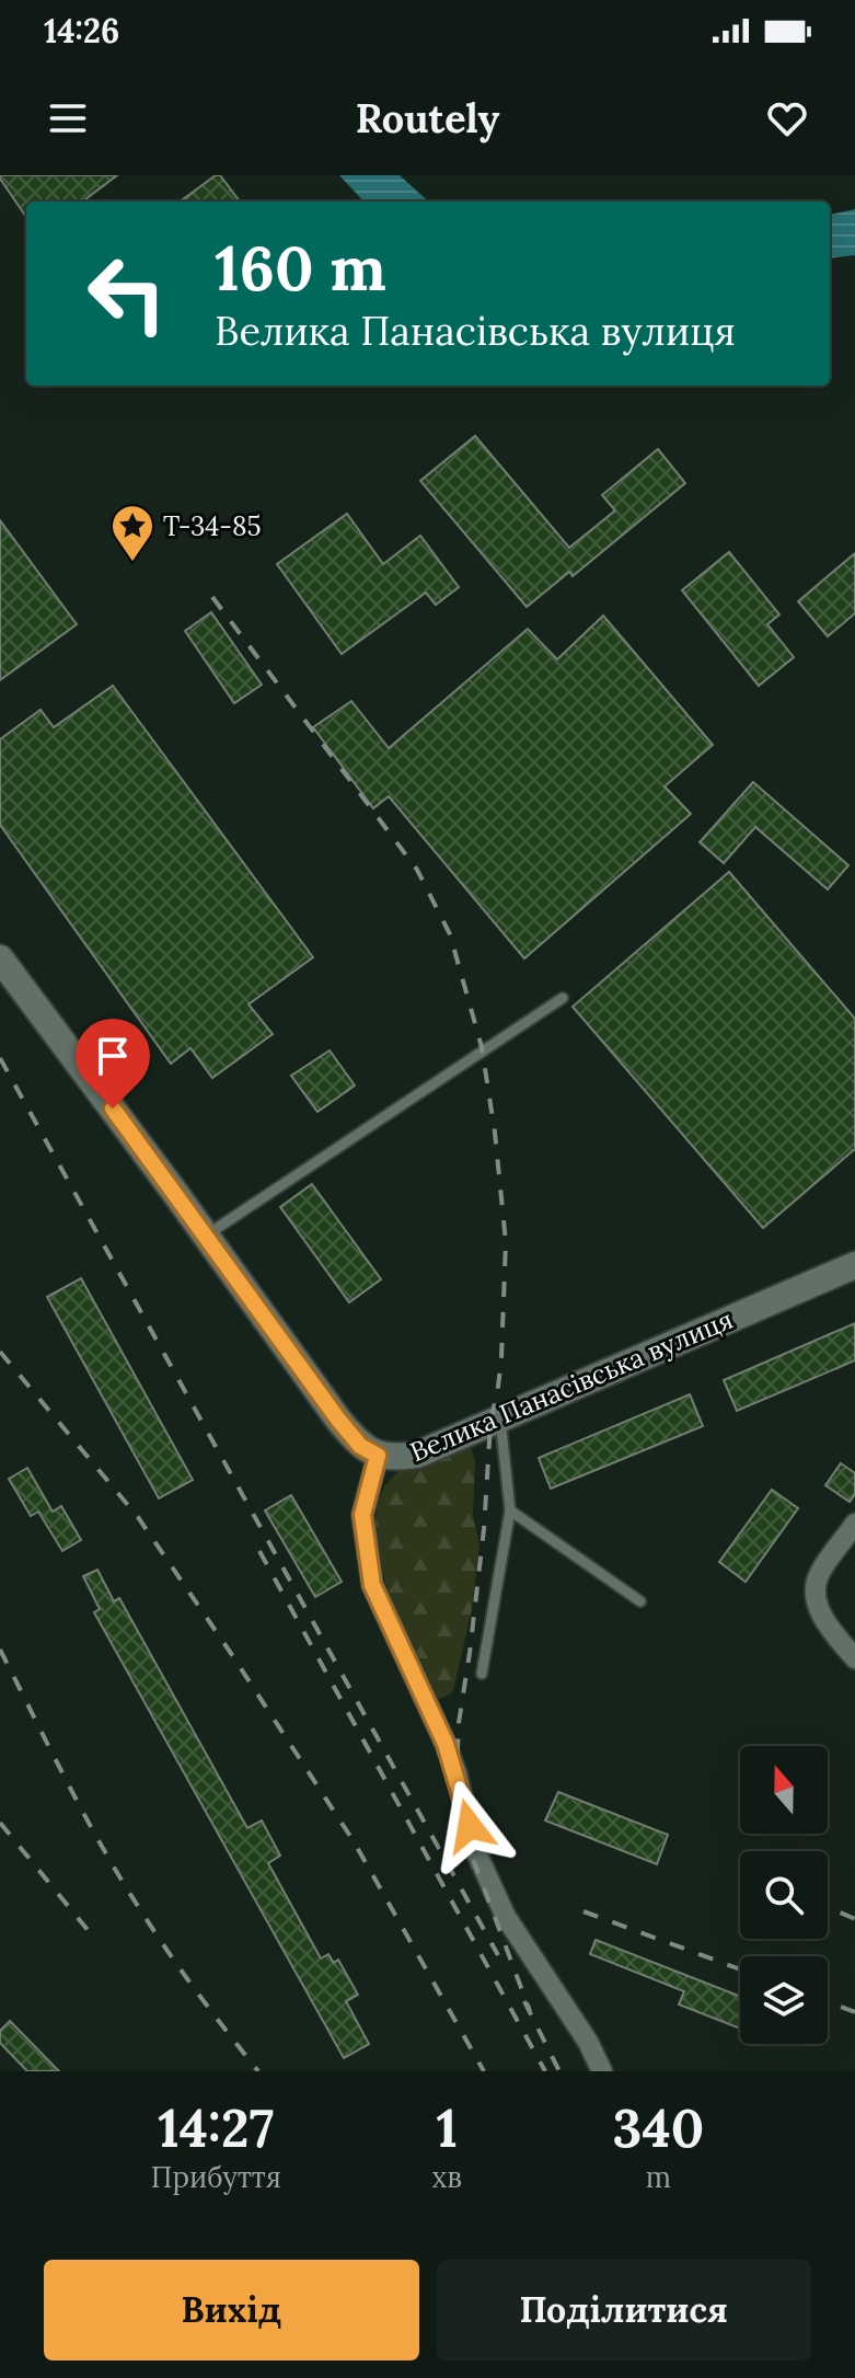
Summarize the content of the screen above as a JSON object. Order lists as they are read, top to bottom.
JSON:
{
  "streets": {
    "street": ["Велика Панасівська вулиця"]
  },
  "places": {
    "place": ["Т-34-85"]
  },
  "north": "top",
  "page": {
    "status": "14:26",
    "header": "Routely",
    "turn": ["160 m", "Велика Панасівська вулиця"],
    "eta": [
      "14:27",
      "Прибуття",
      "1",
      "хв",
      "340",
      "m"
    ],
    "buttons": ["Вихід", "Поділитися"]
  }
}
